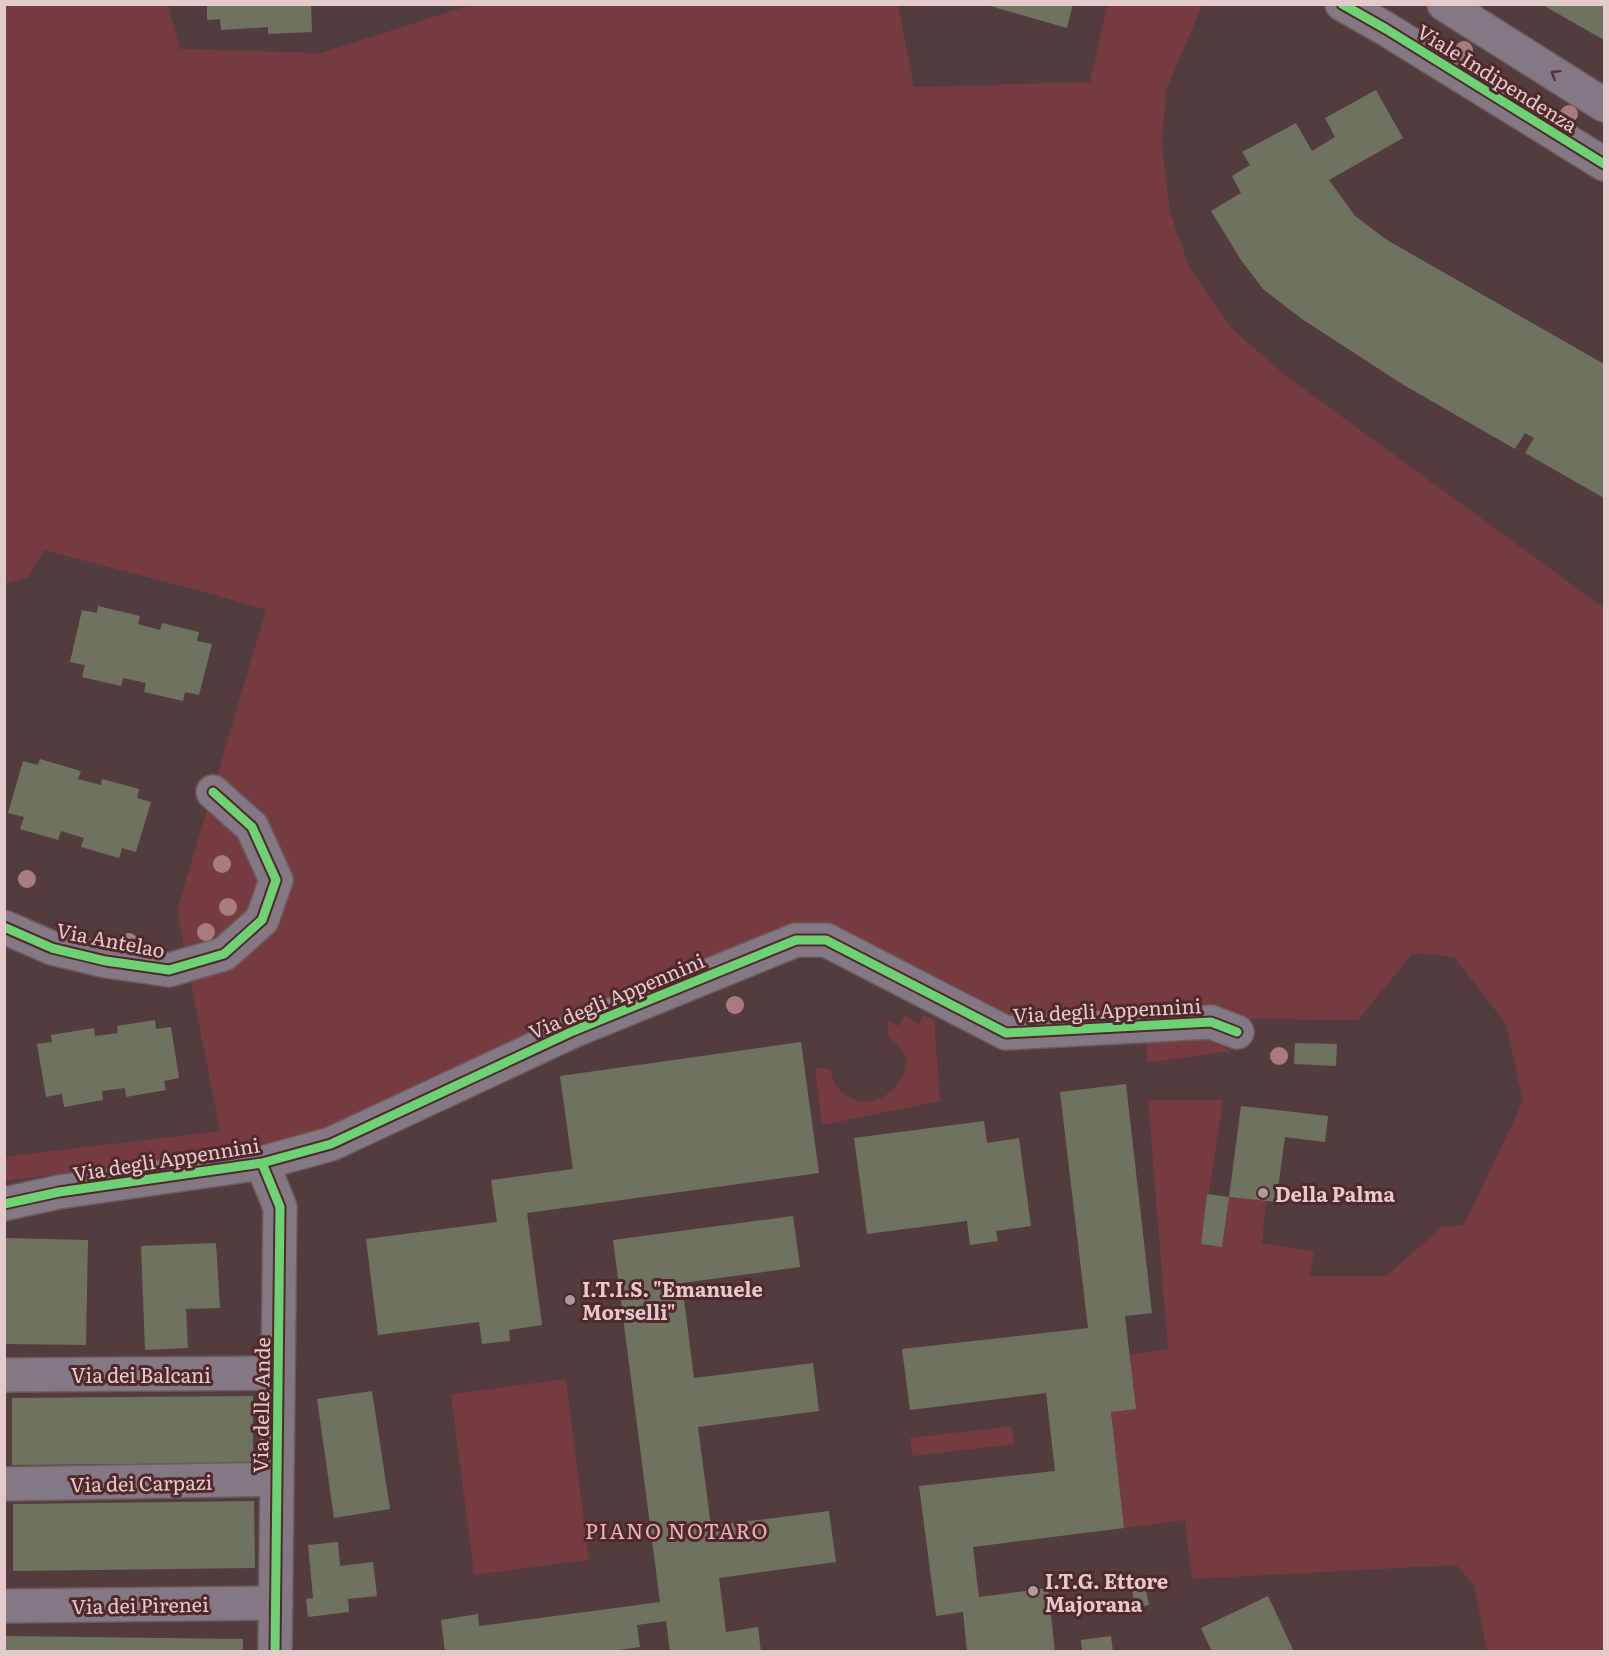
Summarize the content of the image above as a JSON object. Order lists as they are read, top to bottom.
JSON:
{
  "streets": {
    "street": [
      "Viale Indipendenza",
      "Via Antelao",
      "Via degli Appennini",
      "Via dei Balcani",
      "Via delle Ande",
      "Via dei Carpazi",
      "Via dei Pirenei"
    ]
  },
  "crossings": [
    ["Via degli Appennini", "Via delle Ande"],
    ["Via dei Balcani", "Via delle Ande"],
    ["Via delle Ande", "Via dei Carpazi"],
    ["Via delle Ande", "Via dei Pirenei"]
  ],
  "districts": ["PIANO NOTARO"],
  "places": ["Della Palma", "I.T.I.S. \"Emanuele Morselli\"", "I.T.G. Ettore Majorana"]
}
